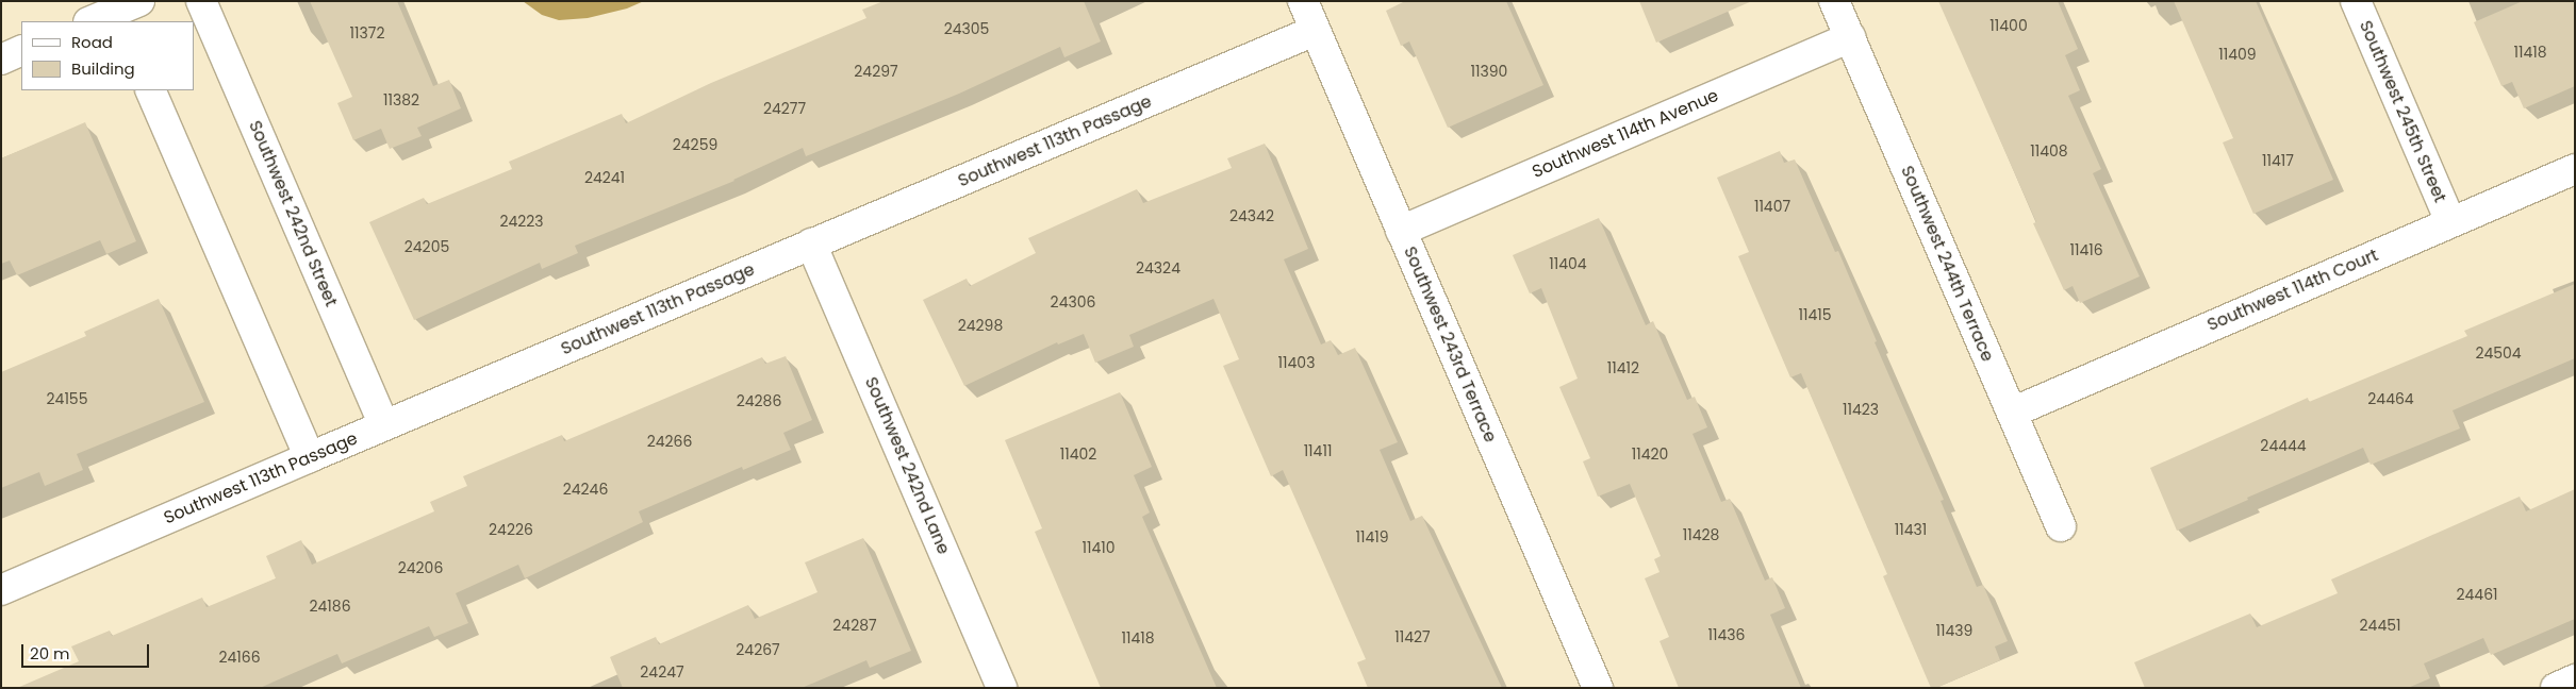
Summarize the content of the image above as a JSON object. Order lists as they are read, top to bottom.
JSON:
{
  "streets": {
    "street": [
      "Southwest 245th Street",
      "Southwest 114th Avenue",
      "Southwest 113th Passage",
      "Southwest 242nd Street",
      "Southwest 244th Terrace",
      "Southwest 114th Court",
      "Southwest 243rd Terrace",
      "Southwest 242nd Lane"
    ]
  },
  "crossings": [
    ["Southwest 245th Street", "Southwest 114th Court"],
    ["Southwest 114th Avenue", "Southwest 244th Terrace"],
    ["Southwest 114th Avenue", "Southwest 243rd Terrace"],
    ["Southwest 113th Passage", "Southwest 242nd Street"],
    ["Southwest 113th Passage", "Southwest 243rd Terrace"],
    ["Southwest 113th Passage", "Southwest 242nd Lane"],
    ["Southwest 244th Terrace", "Southwest 114th Court"]
  ],
  "house_numbers": [
    "11400",
    "24305",
    "11372",
    "11418",
    "11409",
    "24297",
    "11390",
    "11382",
    "24277",
    "24259",
    "11408",
    "11417",
    "24241",
    "11407",
    "24342",
    "24223",
    "24205",
    "11416",
    "11404",
    "24324",
    "24306",
    "11415",
    "24298",
    "24504",
    "11403",
    "11412",
    "24155",
    "24464",
    "24286",
    "11423",
    "24266",
    "24444",
    "11411",
    "11402",
    "11420",
    "24246",
    "24226",
    "11431",
    "11428",
    "11419",
    "11410",
    "24206",
    "24461",
    "24186",
    "24287",
    "24451",
    "11439",
    "11436",
    "11427",
    "11418",
    "24267",
    "24166",
    "24247"
  ],
  "legend": ["Road", "Building"],
  "scale_bar": "20 m"
}
